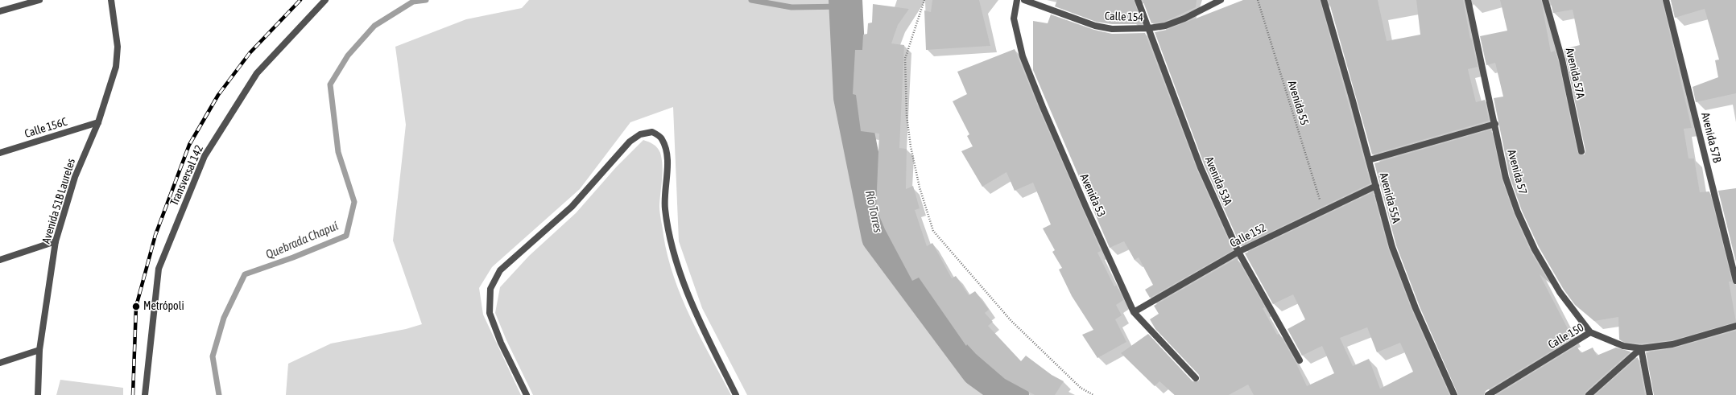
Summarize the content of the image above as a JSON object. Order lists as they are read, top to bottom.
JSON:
{
  "streets": {
    "street": [
      "Calle 154",
      "Avenida 57A",
      "Calle 156C",
      "Avenida 57B",
      "Avenida 57",
      "Transversal 142",
      "Avenida 53A",
      "Avenida 53",
      "Avenida 55A",
      "Avenida 51B Laureles",
      "Calle 152",
      "Calle 150"
    ],
    "path": ["Avenida 55"]
  },
  "crossings": [
    ["Calle 154", "Avenida 53A"],
    ["Avenida 55", "Calle 152"],
    ["Calle 156C", "Avenida 51B Laureles"],
    ["Avenida 57", "Calle 150"],
    ["Avenida 53A", "Calle 152"],
    ["Avenida 53", "Calle 152"],
    ["Avenida 55A", "Calle 152"]
  ],
  "water": ["Río Torres", "Quebrada Chapuí"],
  "places": ["Metrópoli"]
}
